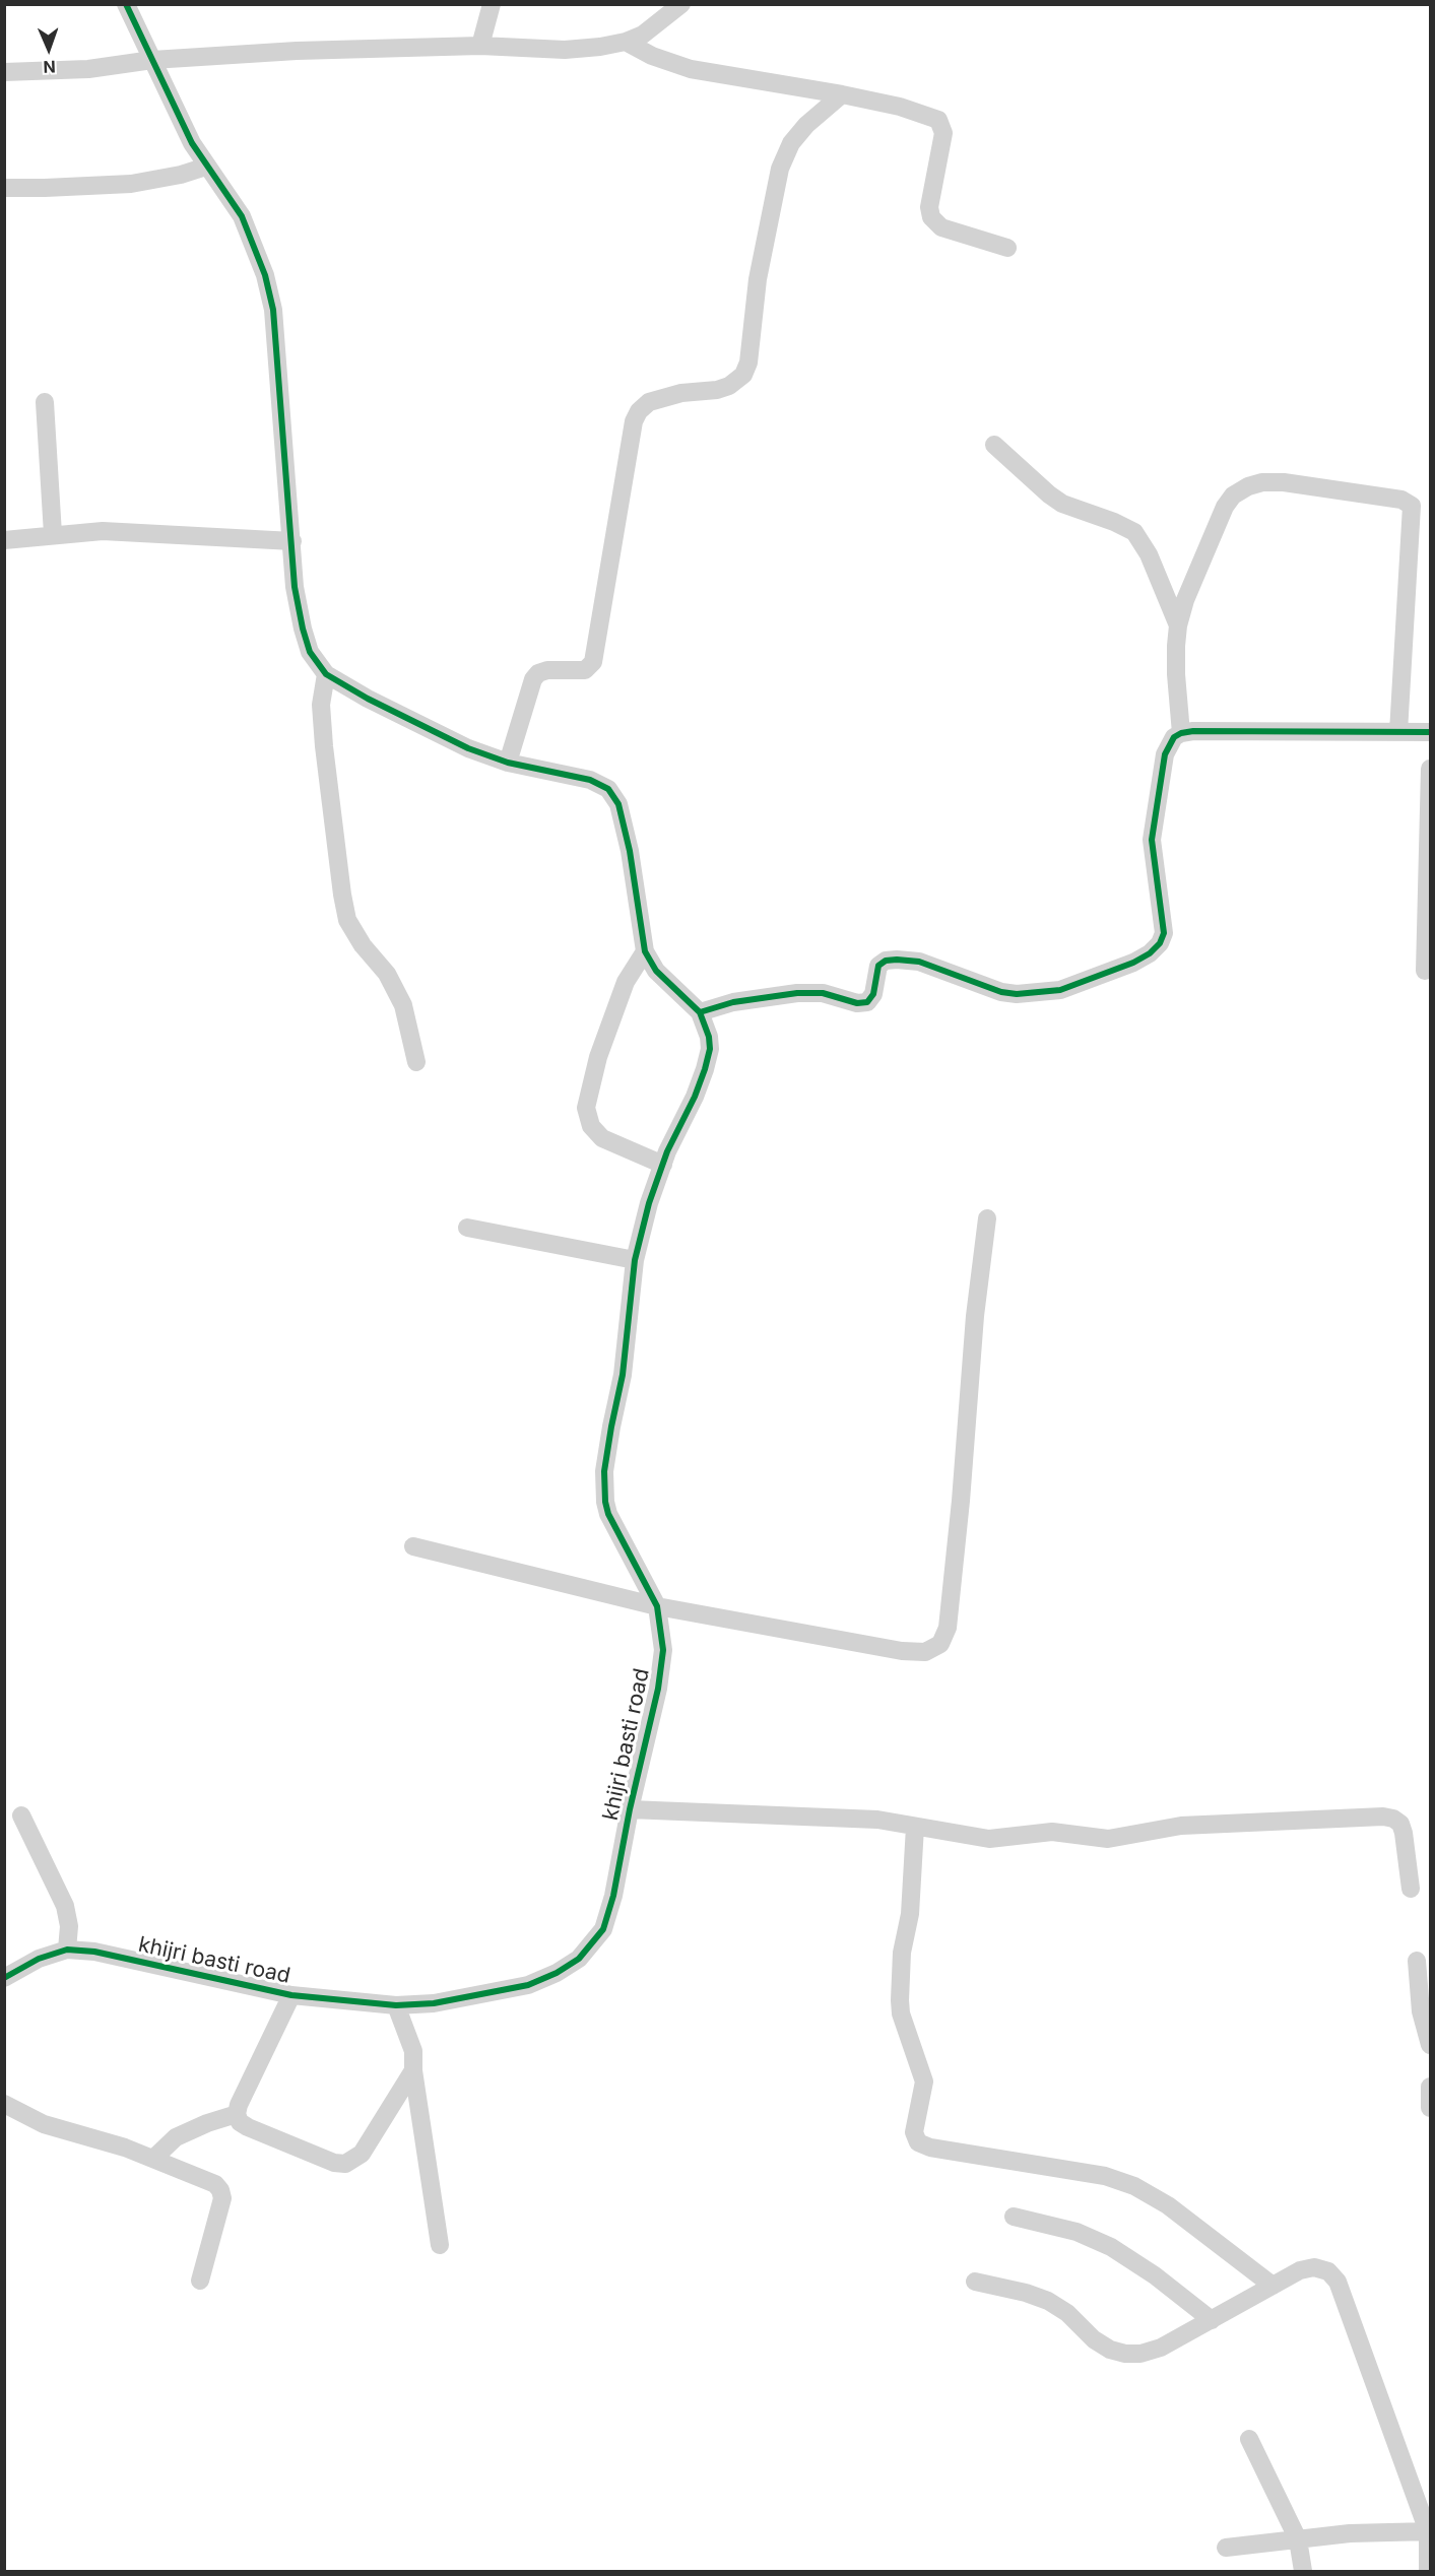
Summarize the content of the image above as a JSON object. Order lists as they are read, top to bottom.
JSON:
{
  "streets": {
    "street": ["khijri basti road"]
  },
  "north": "bottom"
}
